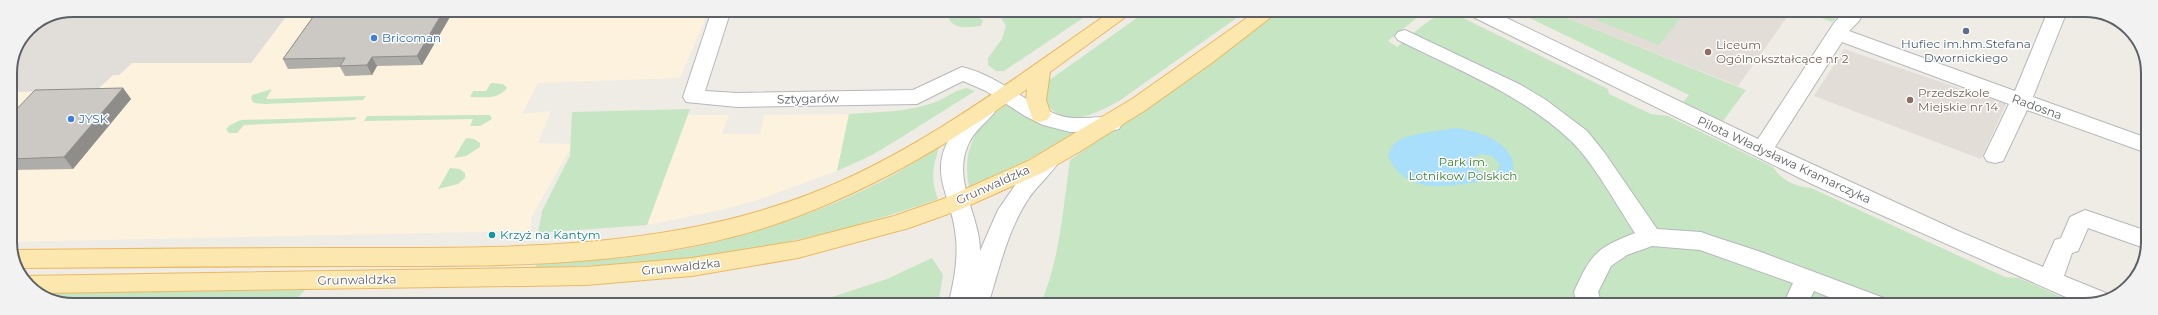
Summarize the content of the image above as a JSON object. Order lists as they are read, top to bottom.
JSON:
{
  "streets": {
    "main road": ["Grunwaldzka"],
    "street": ["Sztygarów", "Radosna", "Pilota Władysława Kramarczyka"]
  },
  "crossings": [
    ["Sztygarów", "Grunwaldzka"]
  ],
  "parks": ["Park im. Lotnikow Polskich"],
  "places": [
    "Hufiec im.hm.Stefana Dwornickiego",
    "Bricoman",
    "Liceum Ogólnokształcące nr 2",
    "Przedszkole Miejskie nr 14",
    "JYSK",
    "Krzyż na Kantym"
  ]
}
